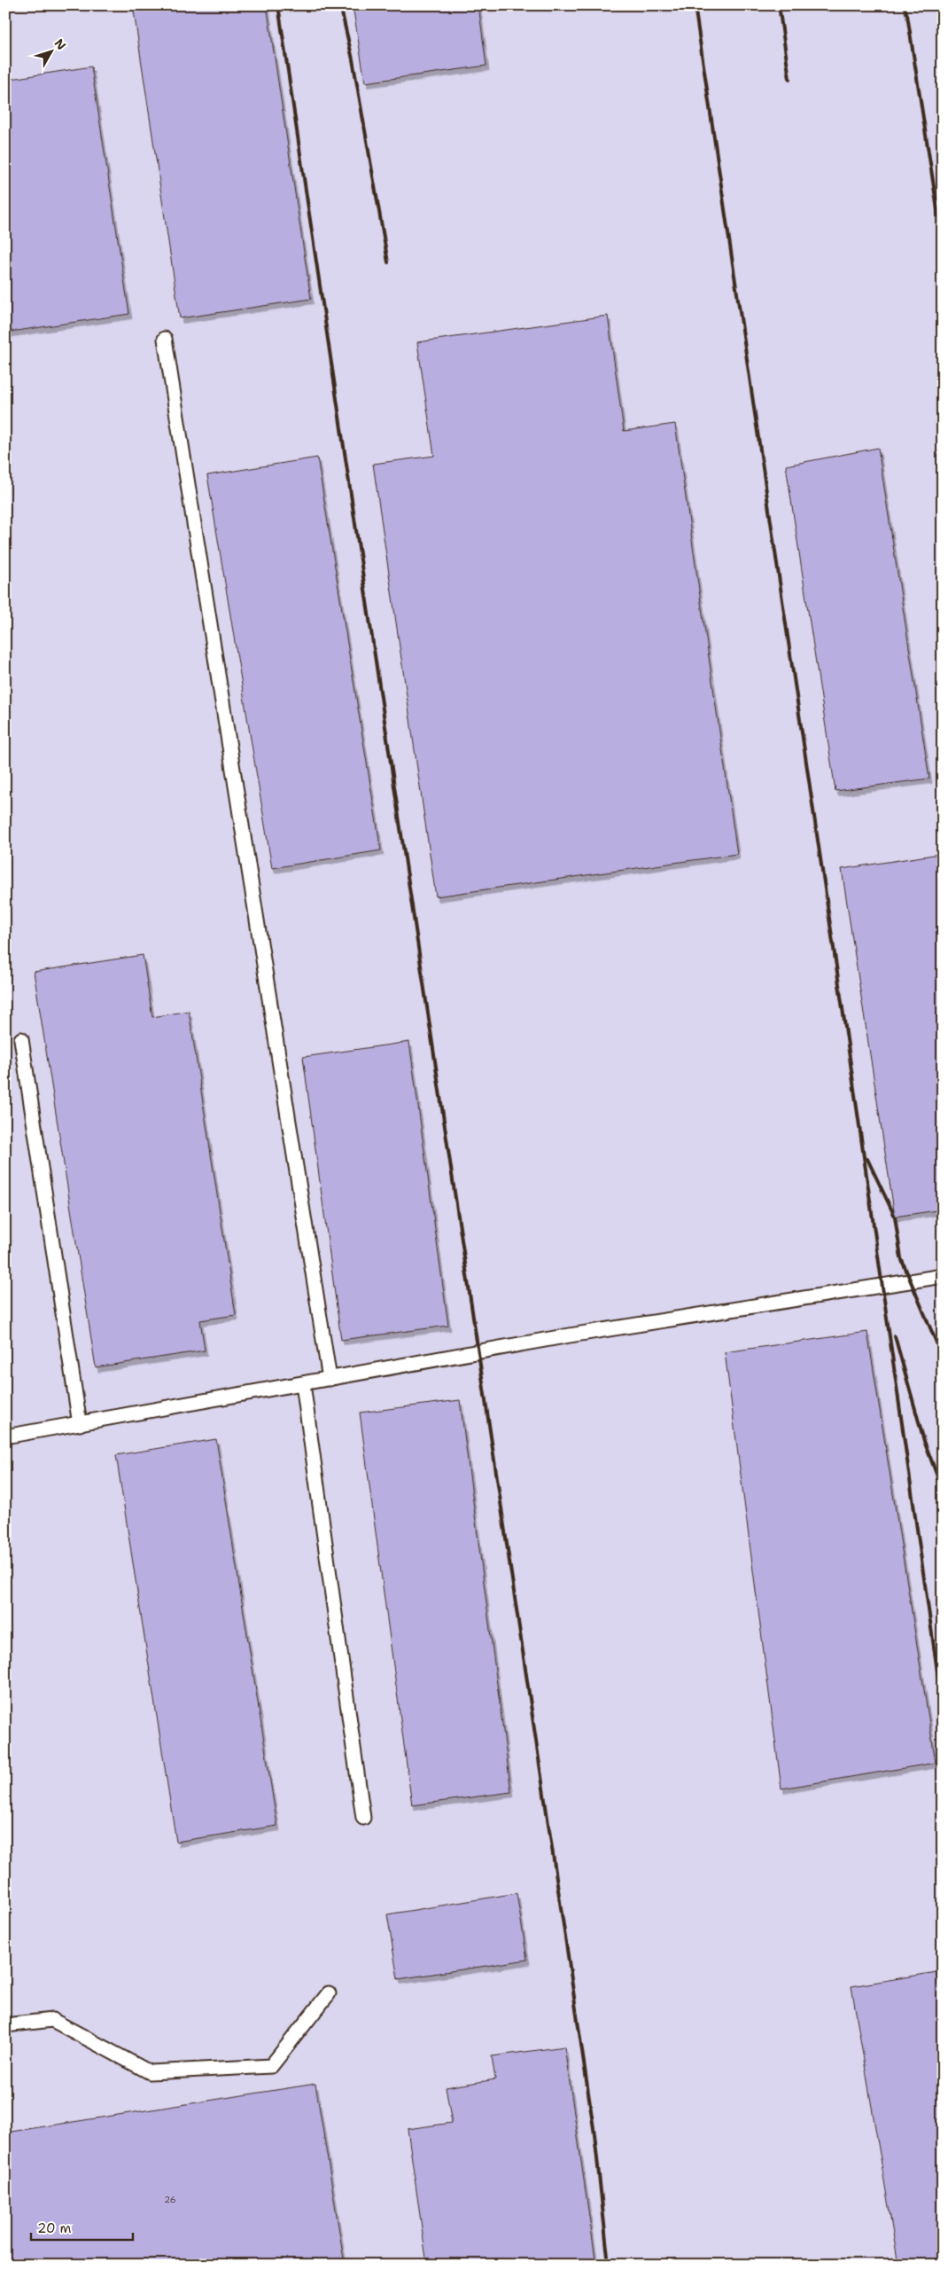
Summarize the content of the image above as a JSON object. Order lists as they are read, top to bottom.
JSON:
{
  "house_numbers": ["26"],
  "scale_bar": "20 m",
  "north": "top right"
}
